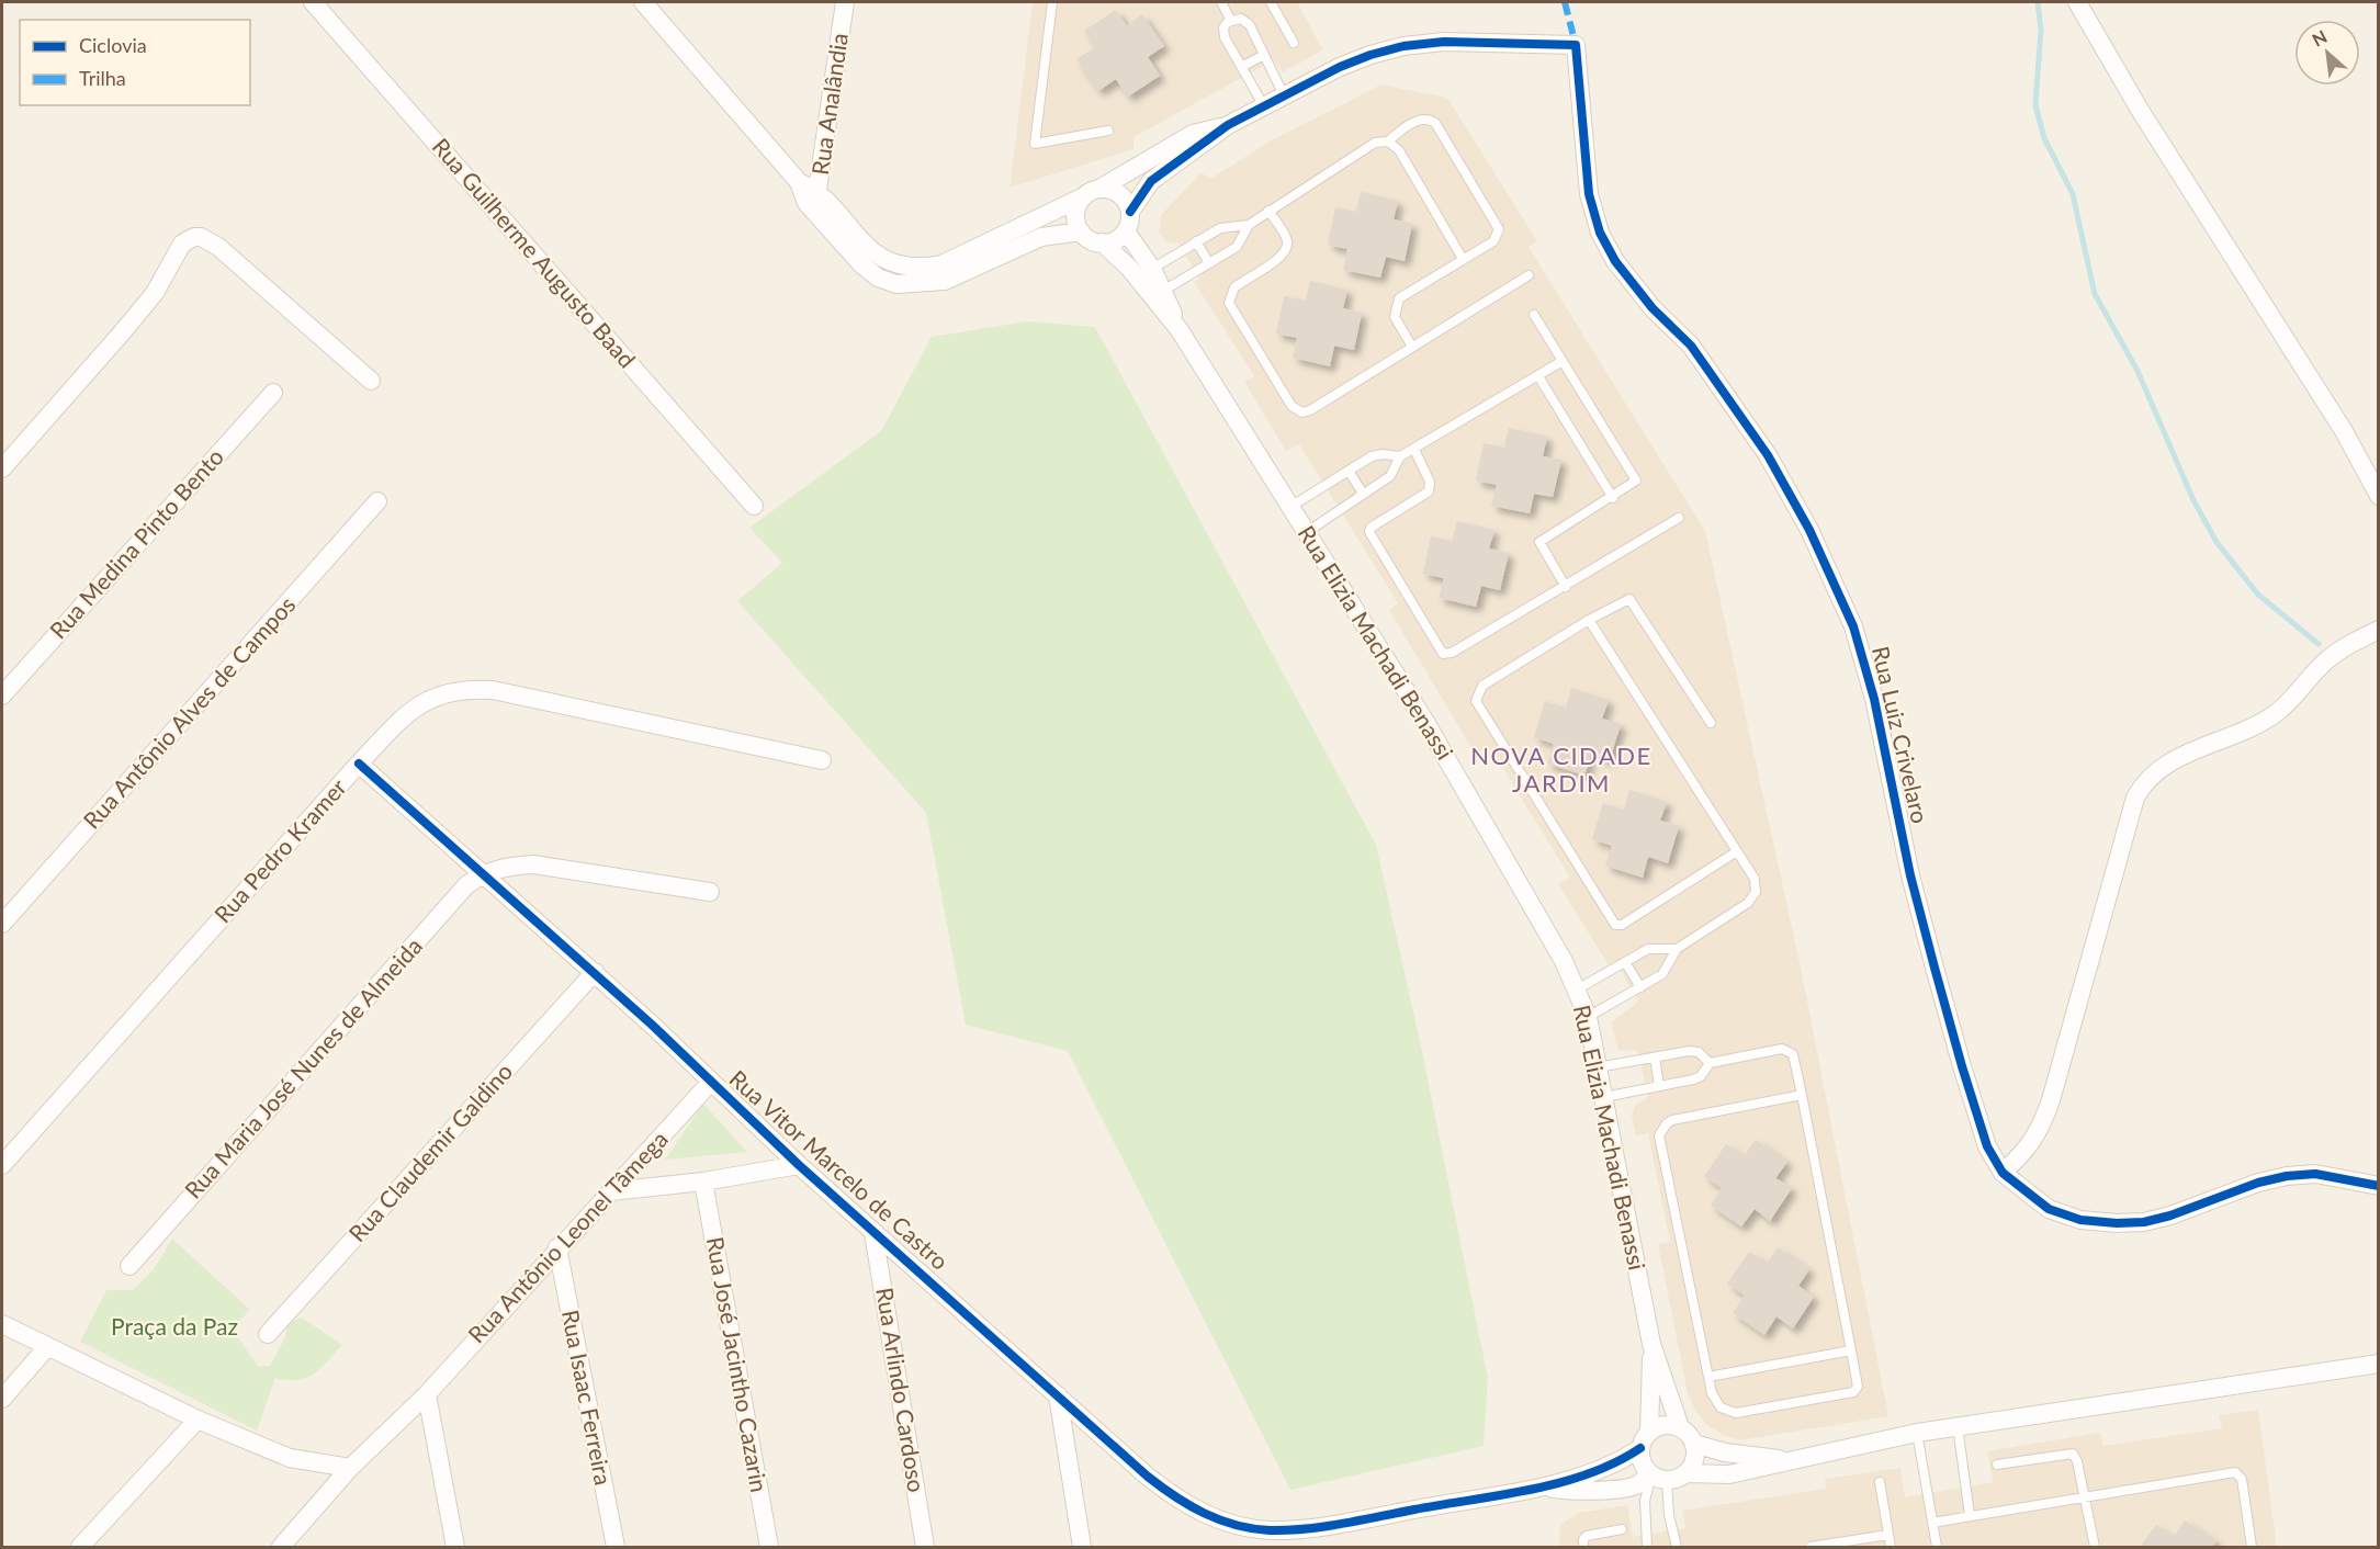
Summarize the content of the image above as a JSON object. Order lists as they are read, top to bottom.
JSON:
{
  "streets": {
    "street": [
      "Rua Analândia",
      "Rua Guilherme Augusto Baad",
      "Rua Medina Pinto Bento",
      "Rua Elizia Machadi Benassi",
      "Rua Antônio Alves de Campos",
      "Rua Luiz Crivelaro",
      "Rua Pedro Kramer",
      "Rua Maria José Nunes de Almeida",
      "Rua Claudemir Galdino",
      "Rua Vitor Marcelo de Castro",
      "Rua Antônio Leonel Tâmega",
      "Rua José Jacintho Cazarin",
      "Rua Arlindo Cardoso",
      "Rua Isaac Ferreira"
    ]
  },
  "crossings": [
    ["Rua Pedro Kramer", "Rua Vitor Marcelo de Castro"],
    ["Rua Maria José Nunes de Almeida", "Rua Vitor Marcelo de Castro"],
    ["Rua Claudemir Galdino", "Rua Vitor Marcelo de Castro"],
    ["Rua Vitor Marcelo de Castro", "Rua Antônio Leonel Tâmega"],
    ["Rua Vitor Marcelo de Castro", "Rua José Jacintho Cazarin"],
    ["Rua Vitor Marcelo de Castro", "Rua Arlindo Cardoso"],
    ["Rua Antônio Leonel Tâmega", "Rua Isaac Ferreira"]
  ],
  "districts": ["NOVA CIDADE JARDIM"],
  "parks": ["Praça da Paz"],
  "legend": ["Ciclovia", "Trilha"],
  "north": "top left"
}
